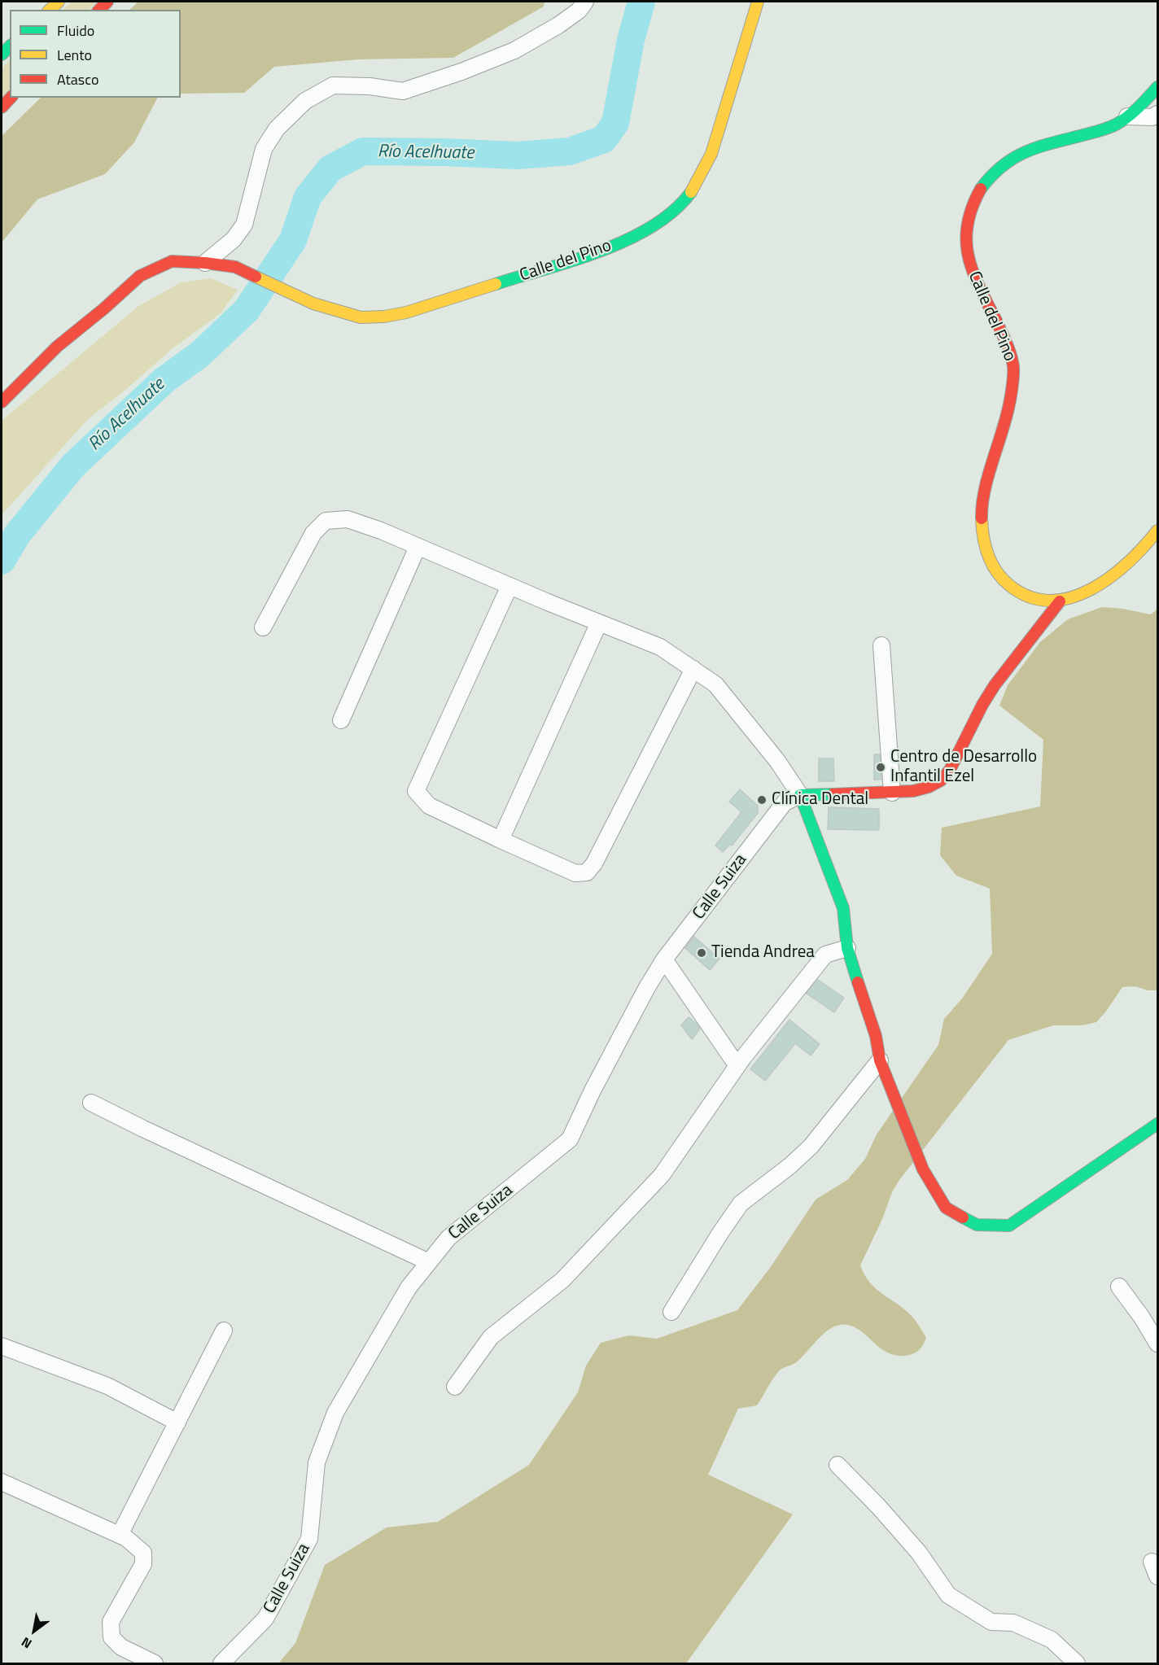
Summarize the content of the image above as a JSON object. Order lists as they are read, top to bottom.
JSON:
{
  "streets": {
    "main road": ["Calle del Pino"],
    "street": ["Calle Suiza"]
  },
  "water": ["Río Acelhuate"],
  "places": ["Centro de Desarrollo Infantil Ezel", "Clínica Dental", "Tienda Andrea"],
  "legend": ["Fluido", "Lento", "Atasco"],
  "north": "bottom left"
}
